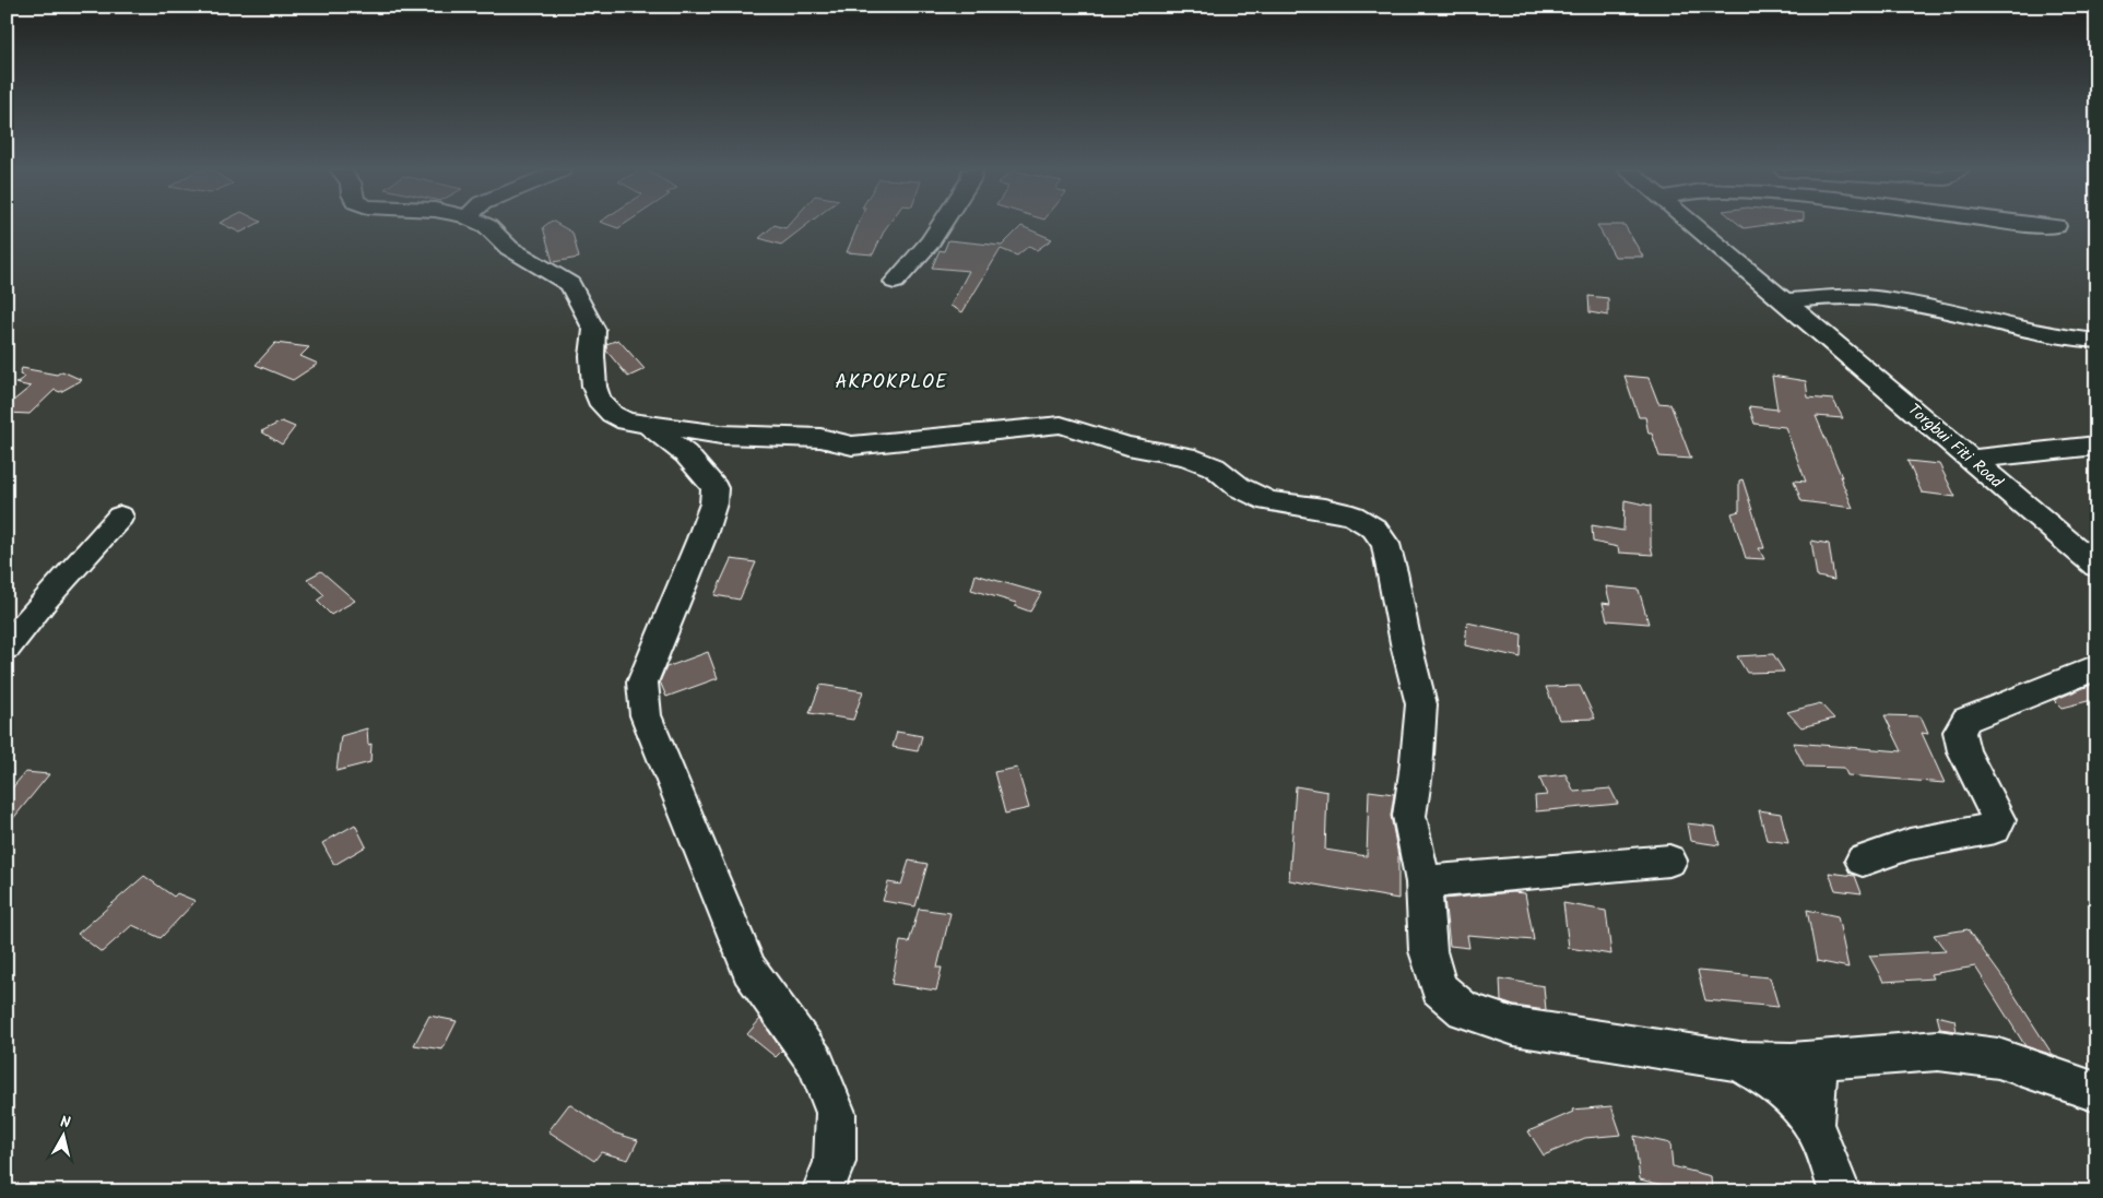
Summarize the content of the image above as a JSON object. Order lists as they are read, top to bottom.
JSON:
{
  "streets": {
    "street": ["Torgbui Fiti Road"]
  },
  "districts": ["AKPOKPLOE"],
  "north": "top"
}
